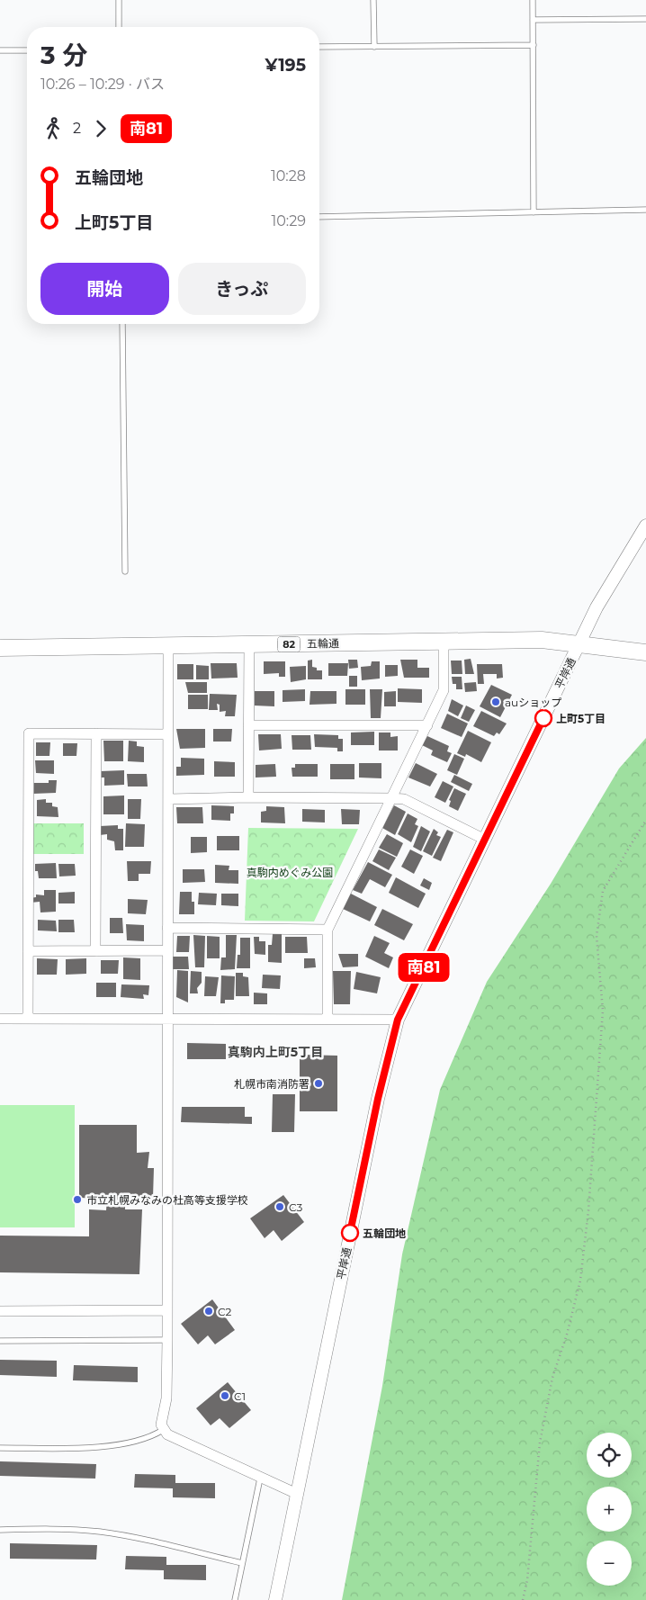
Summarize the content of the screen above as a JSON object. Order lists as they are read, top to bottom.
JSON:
{
  "streets": {
    "main road": ["五輪通", "82"],
    "street": ["平岸通"]
  },
  "crossings": [
    ["五輪通", "平岸通"]
  ],
  "districts": ["真駒内上町5丁目"],
  "parks": ["真駒内めぐみ公園"],
  "places": [
    "auショップ",
    "上町5丁目",
    "札幌市南消防署",
    "市立札幌みなみの杜高等支援学校",
    "C3",
    "五輪団地",
    "C2",
    "C1"
  ],
  "lines": ["bus line 南81"],
  "page": {
    "on_map": "南81",
    "heading": ["3 分", "10:26 – 10:29 · バス", "¥195"],
    "legs": ["2", "南81"],
    "list": [
      {
        "name": "五輪団地",
        "value": "10:28"
      },
      {
        "name": "上町5丁目",
        "value": "10:29"
      }
    ],
    "buttons": ["開始", "きっぷ"],
    "map_buttons": ["+", "−"]
  }
}
